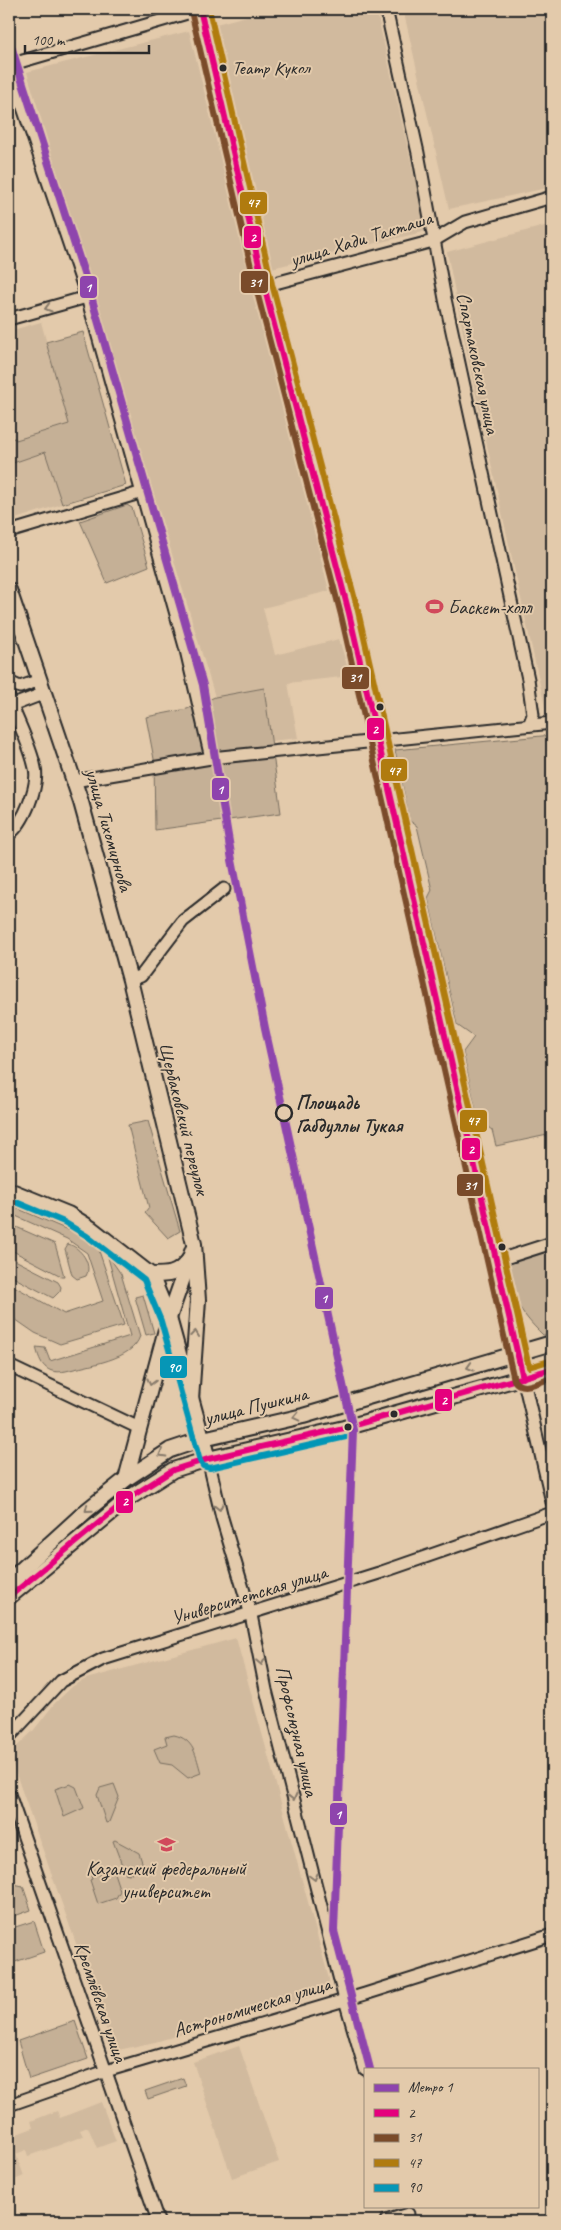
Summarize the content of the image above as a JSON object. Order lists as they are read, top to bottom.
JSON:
{
  "streets": {
    "main road": ["улица Тихомирнова", "Щербаковский переулок", "улица Пушкина"],
    "street": [
      "улица Хади Такташа",
      "Спартаковская улица",
      "Университетская улица",
      "Профсоюзная улица",
      "Кремлёвская улица",
      "Астрономическая улица"
    ]
  },
  "crossings": [
    ["улица Хади Такташа", "Спартаковская улица"],
    ["улица Тихомирнова", "Щербаковский переулок"],
    ["улица Пушкина", "Профсоюзная улица"],
    ["Университетская улица", "Профсоюзная улица"],
    ["Профсоюзная улица", "Астрономическая улица"],
    ["Кремлёвская улица", "Астрономическая улица"]
  ],
  "one_way": ["Профсоюзная улица"],
  "places": {
    "other": ["Театр Кукол", "Площадь Габдуллы Тукая"],
    "sports": ["Баскет-холл"],
    "school or university": ["Казанский федеральный университет"]
  },
  "lines": [
    "transit line 2",
    "transit line 47",
    "transit line 31",
    "metro line 1",
    "transit line 90"
  ],
  "legend": [
    "Метро 1",
    "2",
    "31",
    "47",
    "90"
  ],
  "scale_bar": "100 m"
}
